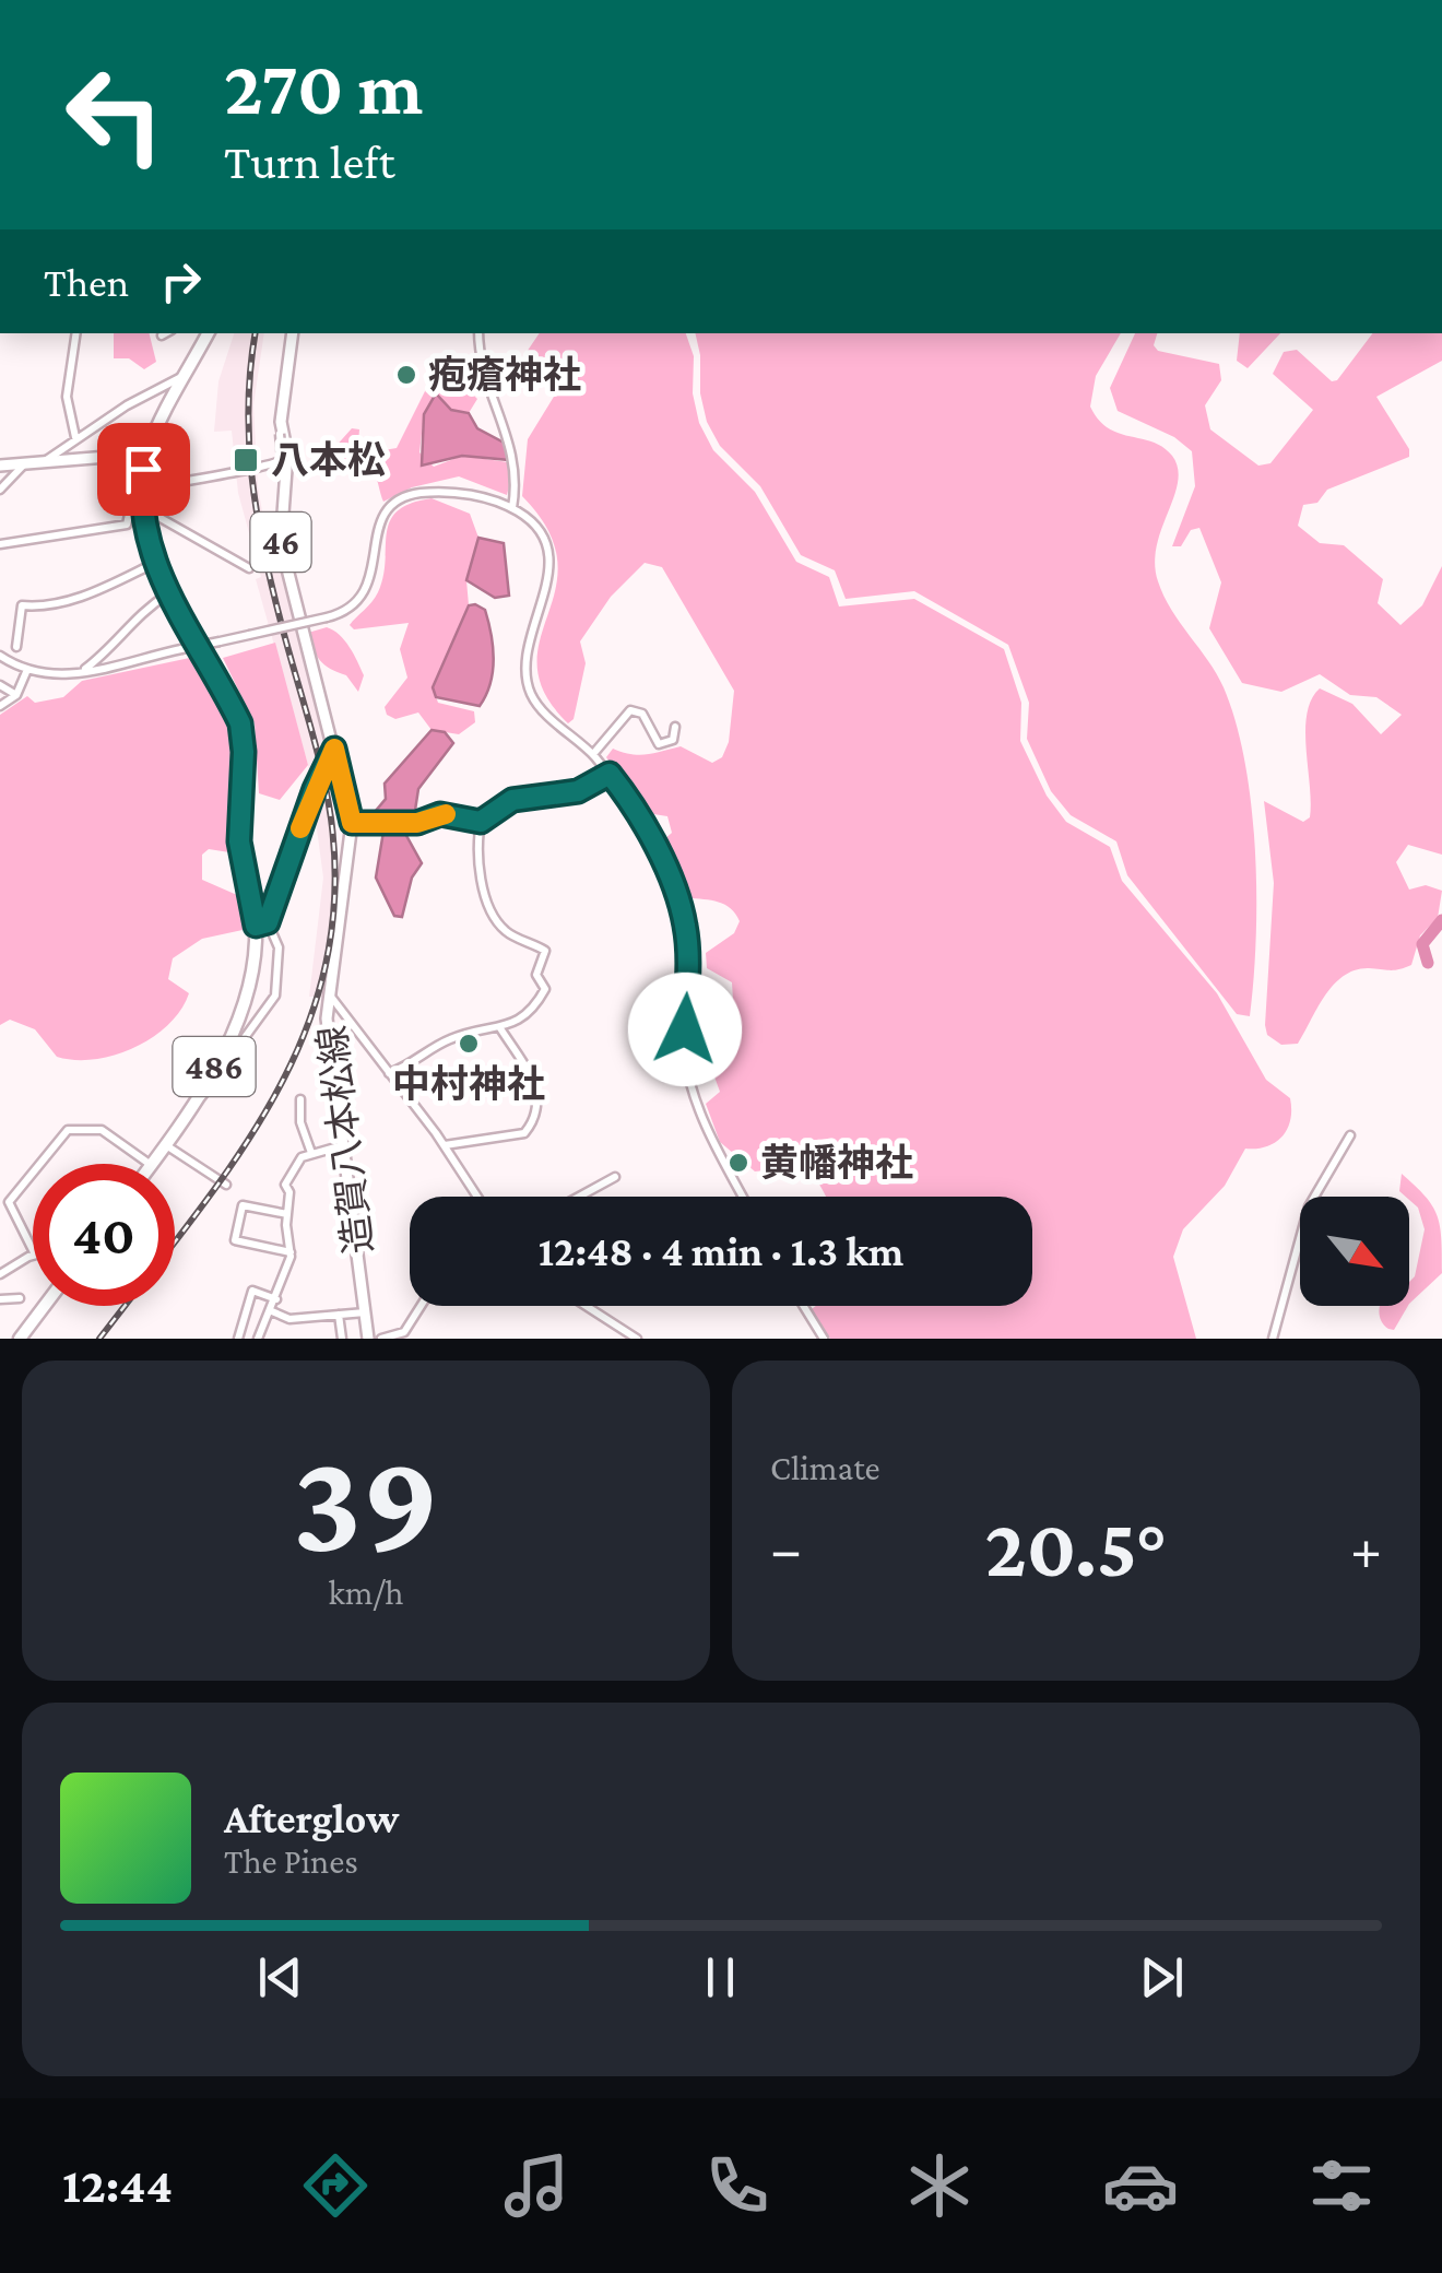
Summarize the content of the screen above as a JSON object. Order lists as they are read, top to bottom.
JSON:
{
  "streets": {
    "highway": ["486"],
    "main road": ["46", "造賀八本松線"]
  },
  "crossings": [
    ["46", "造賀八本松線"]
  ],
  "places": {
    "other": ["疱瘡神社", "中村神社", "黄幡神社"],
    "transit": ["八本松"]
  },
  "north": "bottom right",
  "page": {
    "turn": ["270 m", "Turn left"],
    "then": "Then",
    "limit": "40",
    "trip": "12:48 · 4 min · 1.3 km",
    "tile": [
      ["39", "km/h"],
      "Climate"
    ],
    "heat": ["−", "20.5°", "+"],
    "song": ["Afterglow", "The Pines"],
    "tabs": "12:44"
  }
}
